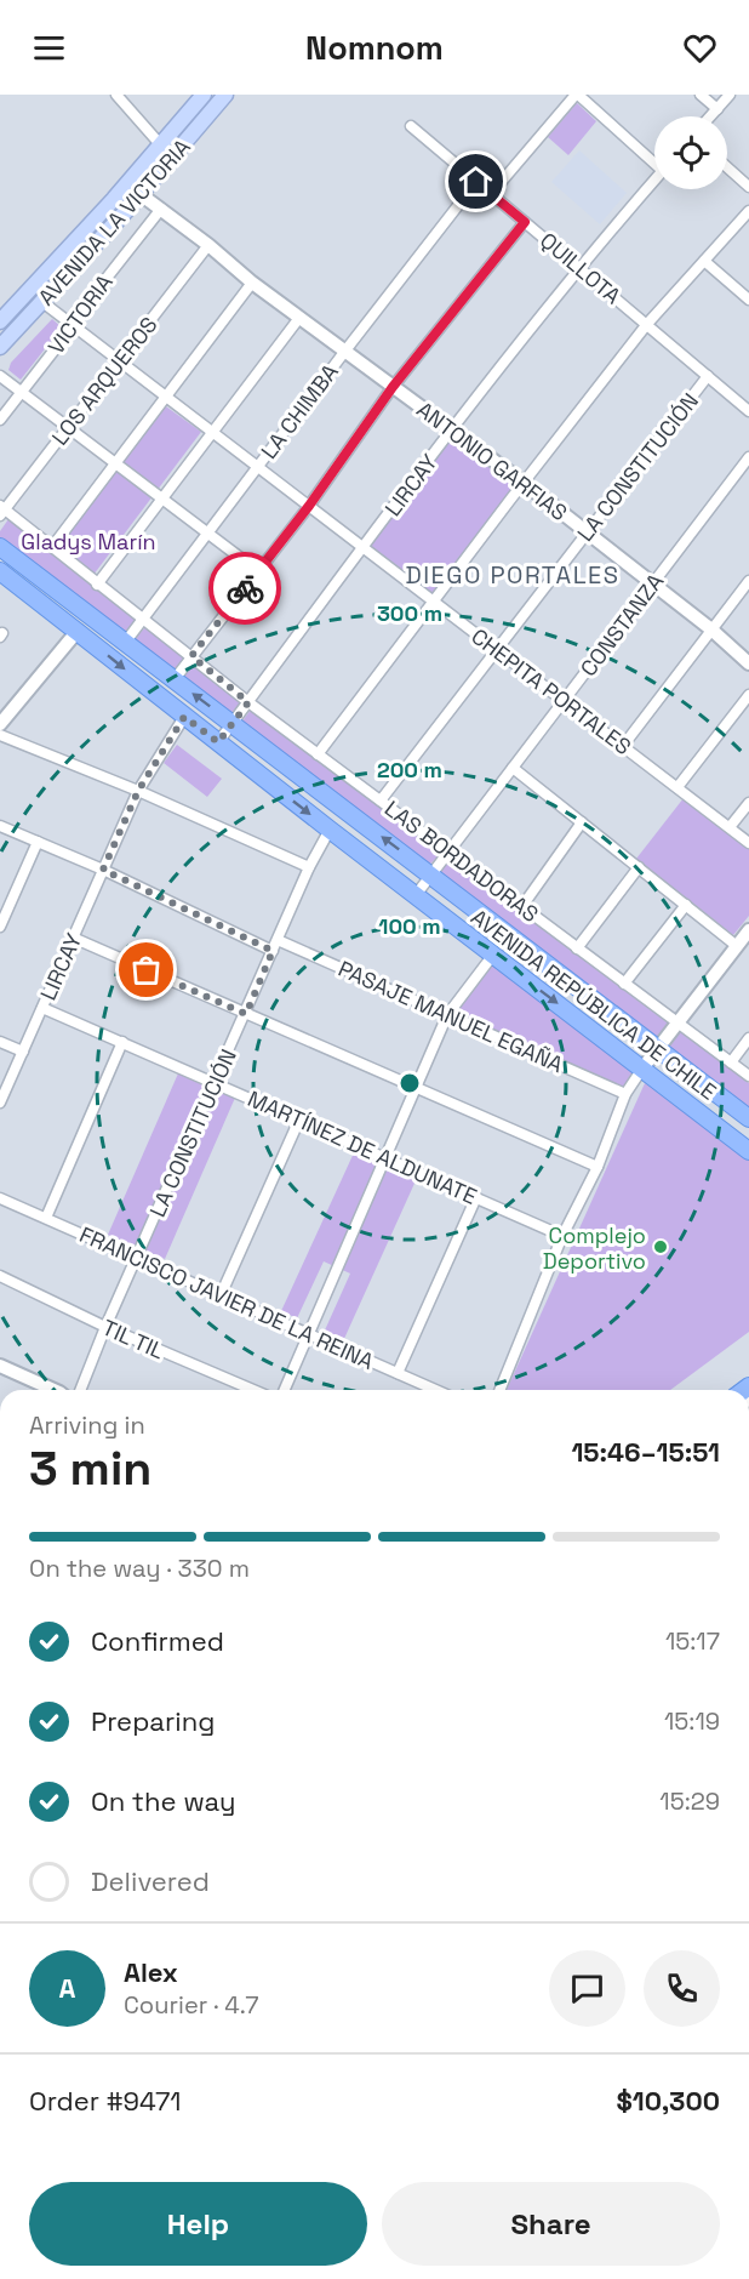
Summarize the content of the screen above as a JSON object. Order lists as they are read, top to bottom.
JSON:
{
  "streets": {
    "main road": ["AVENIDA LA VICTORIA", "AVENIDA REPÚBLICA DE CHILE"],
    "street": [
      "QUILLOTA",
      "VICTORIA",
      "LOS ARQUEROS",
      "LA CHIMBA",
      "ANTONIO GARFIAS",
      "LA CONSTITUCIÓN",
      "LIRCAY",
      "CONSTANZA",
      "CHEPITA PORTALES",
      "LAS BORDADORAS",
      "PASAJE MANUEL EGAÑA",
      "MARTÍNEZ DE ALDUNATE",
      "FRANCISCO JAVIER DE LA REINA",
      "TIL TIL"
    ]
  },
  "crossings": [
    ["AVENIDA LA VICTORIA", "ANTONIO GARFIAS"],
    ["AVENIDA LA VICTORIA", "CHEPITA PORTALES"],
    ["QUILLOTA", "LA CHIMBA"],
    ["QUILLOTA", "LA CONSTITUCIÓN"],
    ["QUILLOTA", "LIRCAY"],
    ["VICTORIA", "ANTONIO GARFIAS"],
    ["VICTORIA", "CHEPITA PORTALES"],
    ["LOS ARQUEROS", "ANTONIO GARFIAS"],
    ["LOS ARQUEROS", "CHEPITA PORTALES"],
    ["LOS ARQUEROS", "LAS BORDADORAS"],
    ["LA CHIMBA", "ANTONIO GARFIAS"],
    ["LA CHIMBA", "CHEPITA PORTALES"],
    ["LA CHIMBA", "LAS BORDADORAS"],
    ["LA CHIMBA", "AVENIDA REPÚBLICA DE CHILE"],
    ["ANTONIO GARFIAS", "LA CONSTITUCIÓN"],
    ["ANTONIO GARFIAS", "LIRCAY"],
    ["ANTONIO GARFIAS", "CONSTANZA"],
    ["LA CONSTITUCIÓN", "CHEPITA PORTALES"],
    ["LA CONSTITUCIÓN", "LAS BORDADORAS"],
    ["LA CONSTITUCIÓN", "AVENIDA REPÚBLICA DE CHILE"],
    ["LA CONSTITUCIÓN", "PASAJE MANUEL EGAÑA"],
    ["LA CONSTITUCIÓN", "MARTÍNEZ DE ALDUNATE"],
    ["LA CONSTITUCIÓN", "FRANCISCO JAVIER DE LA REINA"],
    ["LA CONSTITUCIÓN", "TIL TIL"],
    ["LIRCAY", "CHEPITA PORTALES"],
    ["LIRCAY", "LAS BORDADORAS"],
    ["LIRCAY", "AVENIDA REPÚBLICA DE CHILE"],
    ["LIRCAY", "MARTÍNEZ DE ALDUNATE"],
    ["CONSTANZA", "CHEPITA PORTALES"],
    ["CONSTANZA", "LAS BORDADORAS"],
    ["CONSTANZA", "AVENIDA REPÚBLICA DE CHILE"]
  ],
  "districts": ["DIEGO PORTALES"],
  "parks": ["Gladys Marín"],
  "places": ["Complejo Deportivo"],
  "page": {
    "header": "Nomnom",
    "heading": ["3 min", "Arriving in", "15:46–15:51"],
    "panel": [
      "Alex",
      "Courier · 4.7",
      "Order #9471",
      "$10,300"
    ],
    "bar": "On the way · 330 m",
    "list": [
      ["Confirmed", "15:17"],
      ["Preparing", "15:19"],
      ["On the way", "15:29"],
      "Delivered"
    ],
    "round": "A",
    "buttons": ["Help", "Share"]
  },
  "rings": ["300 m", "200 m", "100 m"]
}
